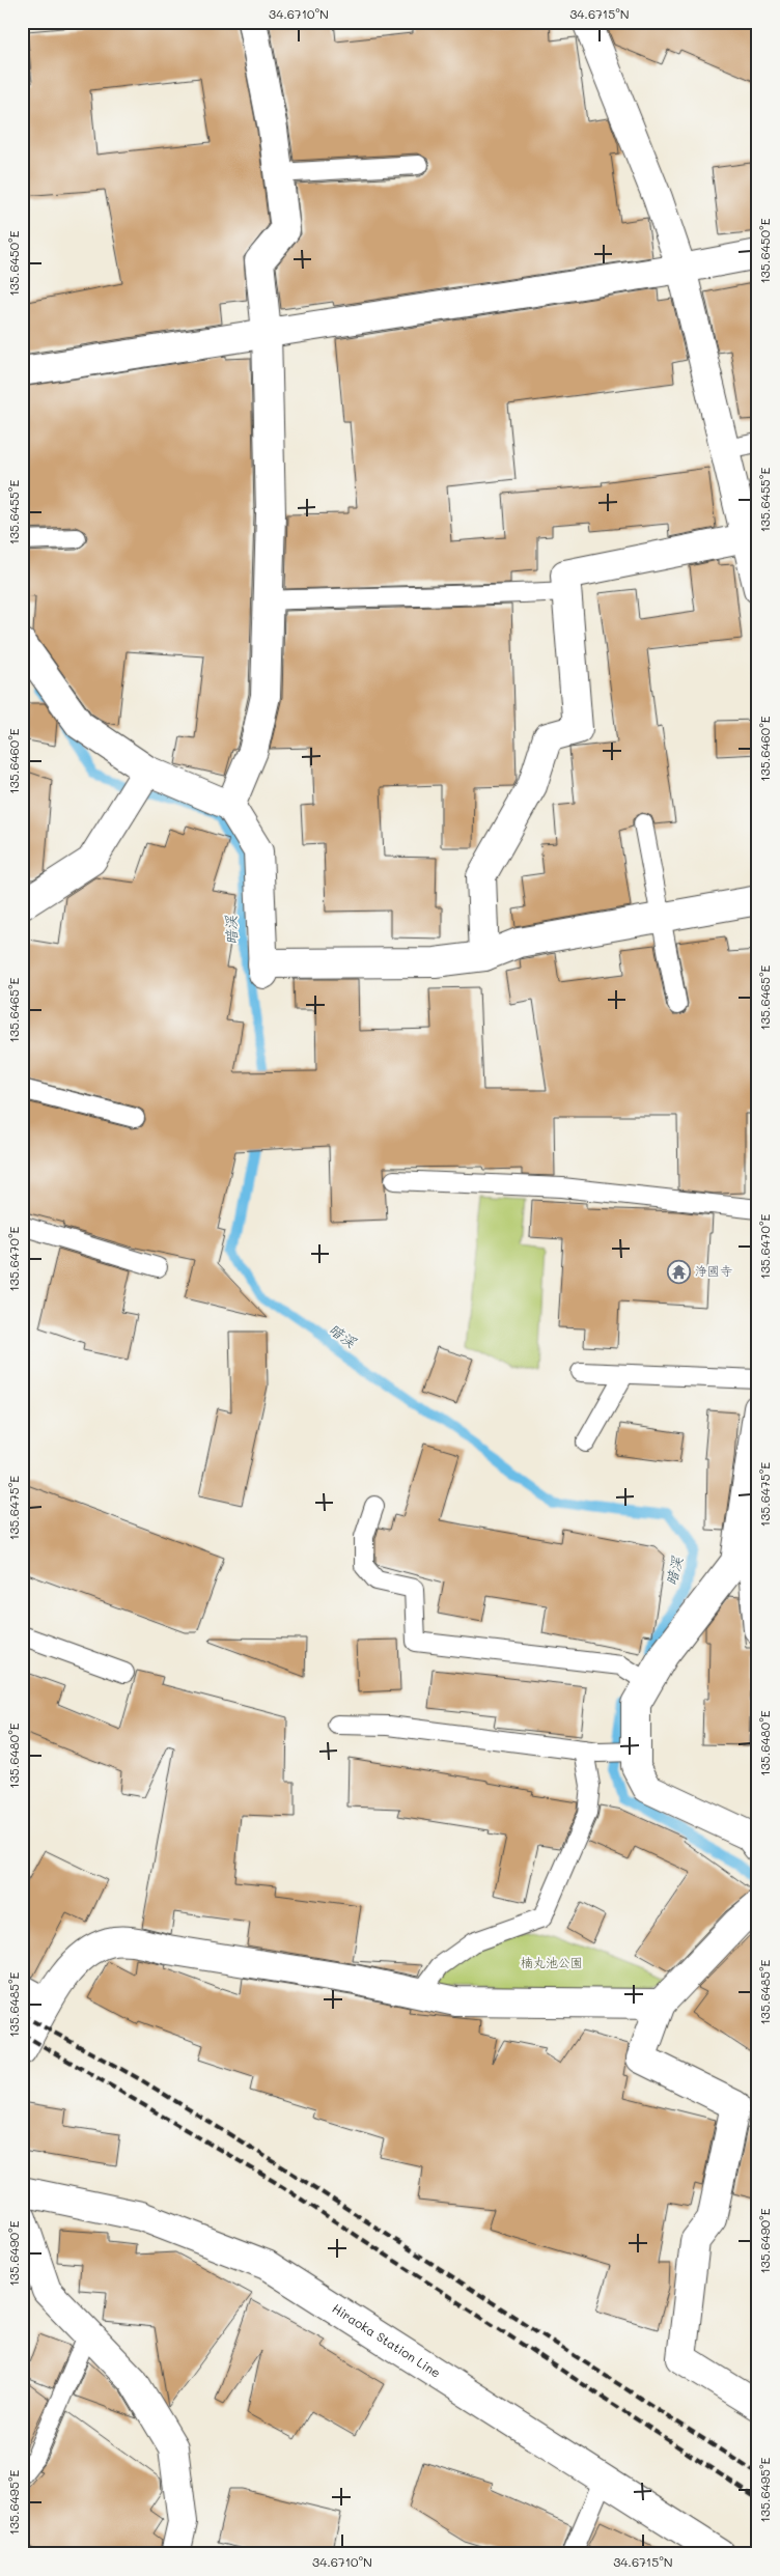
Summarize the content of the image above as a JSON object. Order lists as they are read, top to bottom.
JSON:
{
  "streets": {
    "street": ["Hiraoka Station Line"]
  },
  "water": ["暗渓"],
  "parks": ["楠丸池公園"],
  "places": {
    "temple": ["浄國寺"]
  },
  "coordinates": [
    "34.6710°N",
    "34.6715°N",
    "135.6450°E",
    "135.6455°E",
    "135.6460°E",
    "135.6465°E",
    "135.6470°E",
    "135.6475°E",
    "135.6480°E",
    "135.6485°E",
    "135.6490°E",
    "135.6495°E"
  ]
}
